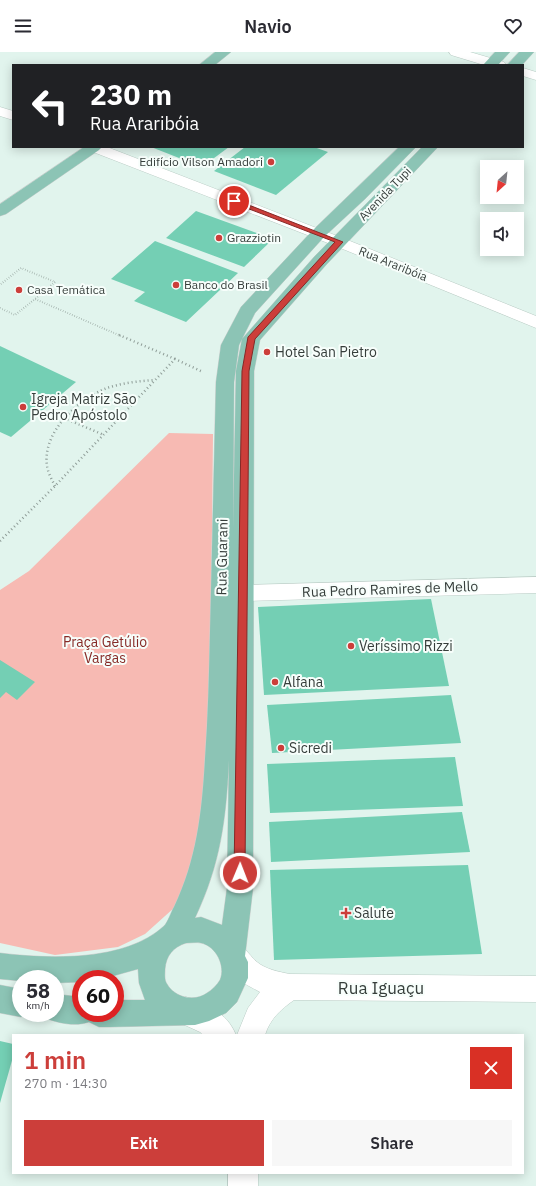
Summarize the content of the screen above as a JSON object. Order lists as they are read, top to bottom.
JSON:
{
  "streets": {
    "main road": ["Avenida Tupi", "Rua Guarani"],
    "street": ["Rua Araribóia", "Rua Pedro Ramires de Mello", "Rua Iguaçu"]
  },
  "crossings": [
    ["Avenida Tupi", "Rua Araribóia"],
    ["Avenida Tupi", "Rua Guarani"],
    ["Rua Araribóia", "Rua Guarani"],
    ["Rua Guarani", "Rua Pedro Ramires de Mello"],
    ["Rua Guarani", "Rua Iguaçu"]
  ],
  "parks": ["Praça Getúlio Vargas"],
  "places": {
    "other": [
      "Edifício Vilson Amadori",
      "Grazziotin",
      "Banco do Brasil",
      "Casa Temática",
      "Hotel San Pietro",
      "Igreja Matriz São Pedro Apóstolo",
      "Veríssimo Rizzi",
      "Alfana",
      "Sicredi"
    ],
    "health": ["Salute"]
  },
  "north": "bottom left",
  "page": {
    "header": "Navio",
    "turn": ["230 m", "Rua Araribóia"],
    "speed": "58 km/h",
    "limit": "60",
    "heading": ["1 min", "270 m · 14:30"],
    "buttons": ["Exit", "Share"]
  }
}
